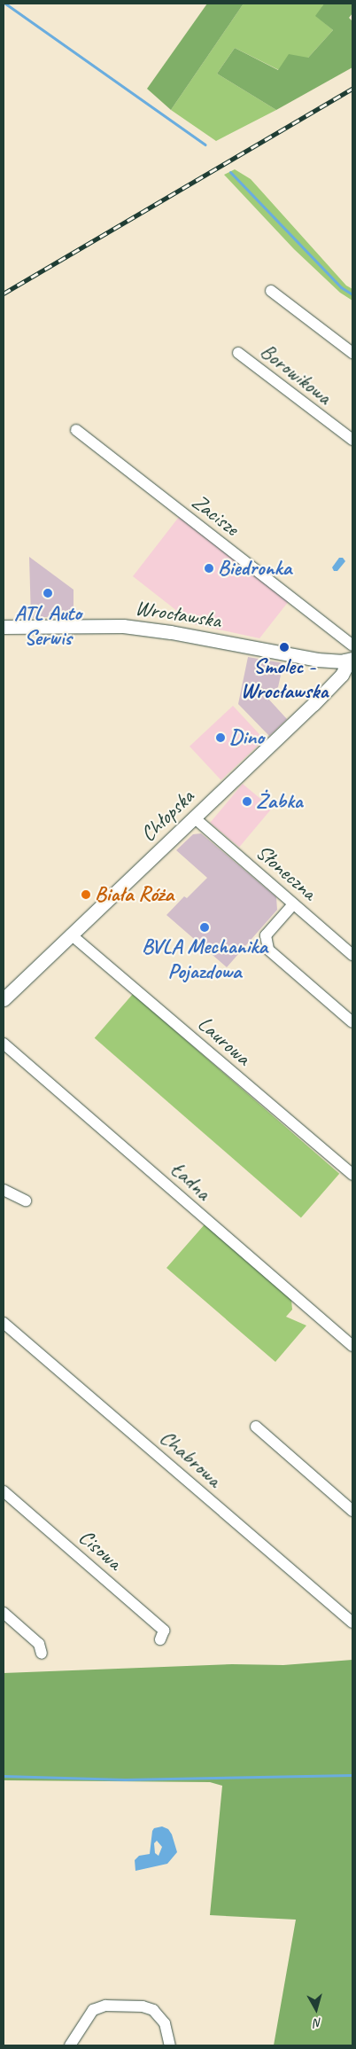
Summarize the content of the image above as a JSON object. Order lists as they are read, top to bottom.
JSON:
{
  "streets": {
    "street": [
      "Borowikowa",
      "Zacisze",
      "Wrocławska",
      "Chłopska",
      "Słoneczna",
      "Laurowa",
      "Ładna",
      "Chabrowa",
      "Cisowa"
    ]
  },
  "crossings": [
    ["Wrocławska", "Chłopska"],
    ["Chłopska", "Słoneczna"],
    ["Chłopska", "Laurowa"]
  ],
  "places": [
    "Biedronka",
    "ATL Auto Serwis",
    "Smolec - Wrocławska",
    "Dino",
    "Żabka",
    "Biała Róża",
    "BVLA Mechanika Pojazdowa"
  ],
  "north": "bottom"
}
